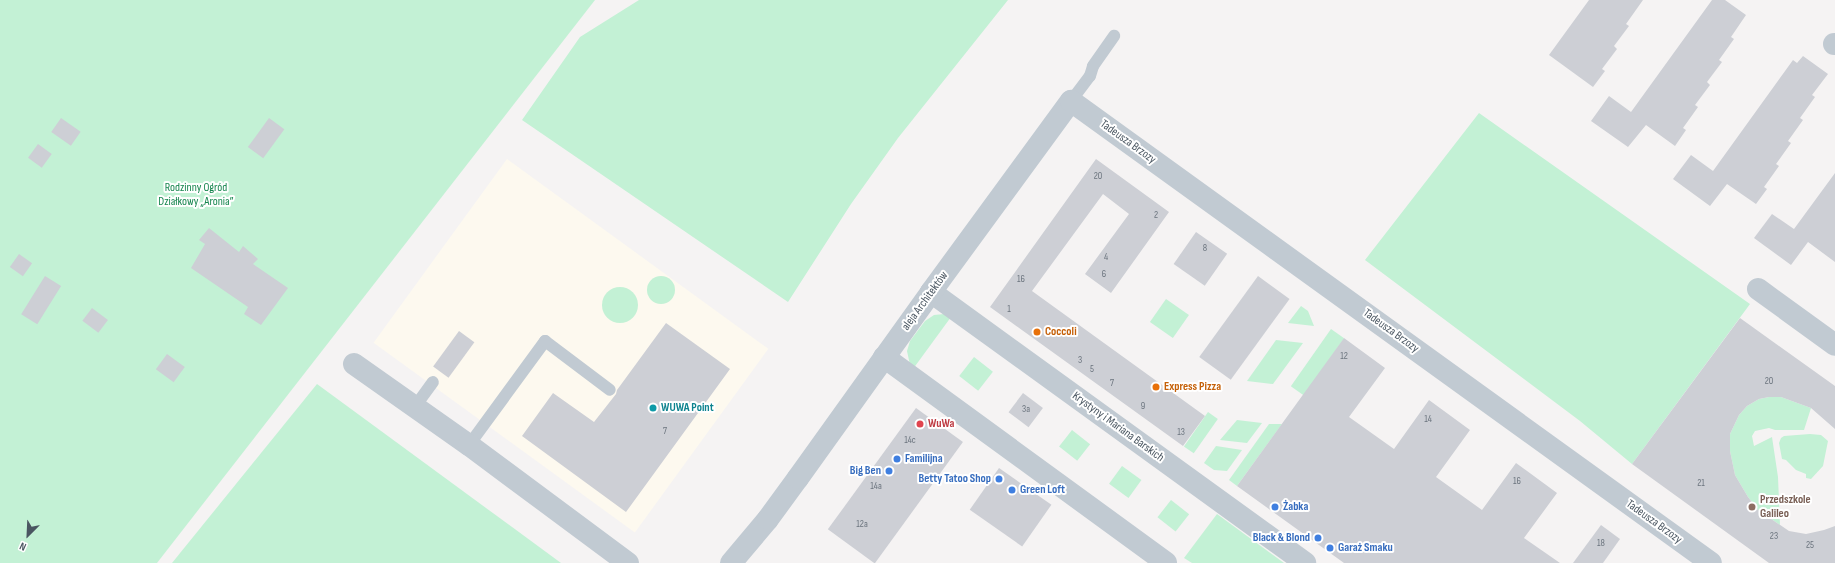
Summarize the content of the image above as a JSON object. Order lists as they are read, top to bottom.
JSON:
{
  "streets": {
    "street": ["Tadeusza Brzozy", "aleja Architektów", "Krystyny i Mariana Barskich"]
  },
  "crossings": [
    ["Tadeusza Brzozy", "aleja Architektów"],
    ["aleja Architektów", "Krystyny i Mariana Barskich"]
  ],
  "parks": ["Rodzinny Ogród Działkowy „Aronia”"],
  "places": [
    "Coccoli",
    "Express Pizza",
    "WUWA Point",
    "WuWa",
    "Familijna",
    "Big Ben",
    "Betty Tatoo Shop",
    "Green Loft",
    "Żabka",
    "Przedszkole Galileo",
    "Black & Blond",
    "Garaż Smaku"
  ],
  "house_numbers": [
    "20",
    "2",
    "8",
    "4",
    "6",
    "16",
    "1",
    "12",
    "3",
    "5",
    "20",
    "7",
    "9",
    "3a",
    "14",
    "7",
    "13",
    "14c",
    "16",
    "21",
    "14a",
    "12a",
    "23",
    "18",
    "25"
  ],
  "north": "bottom left"
}
